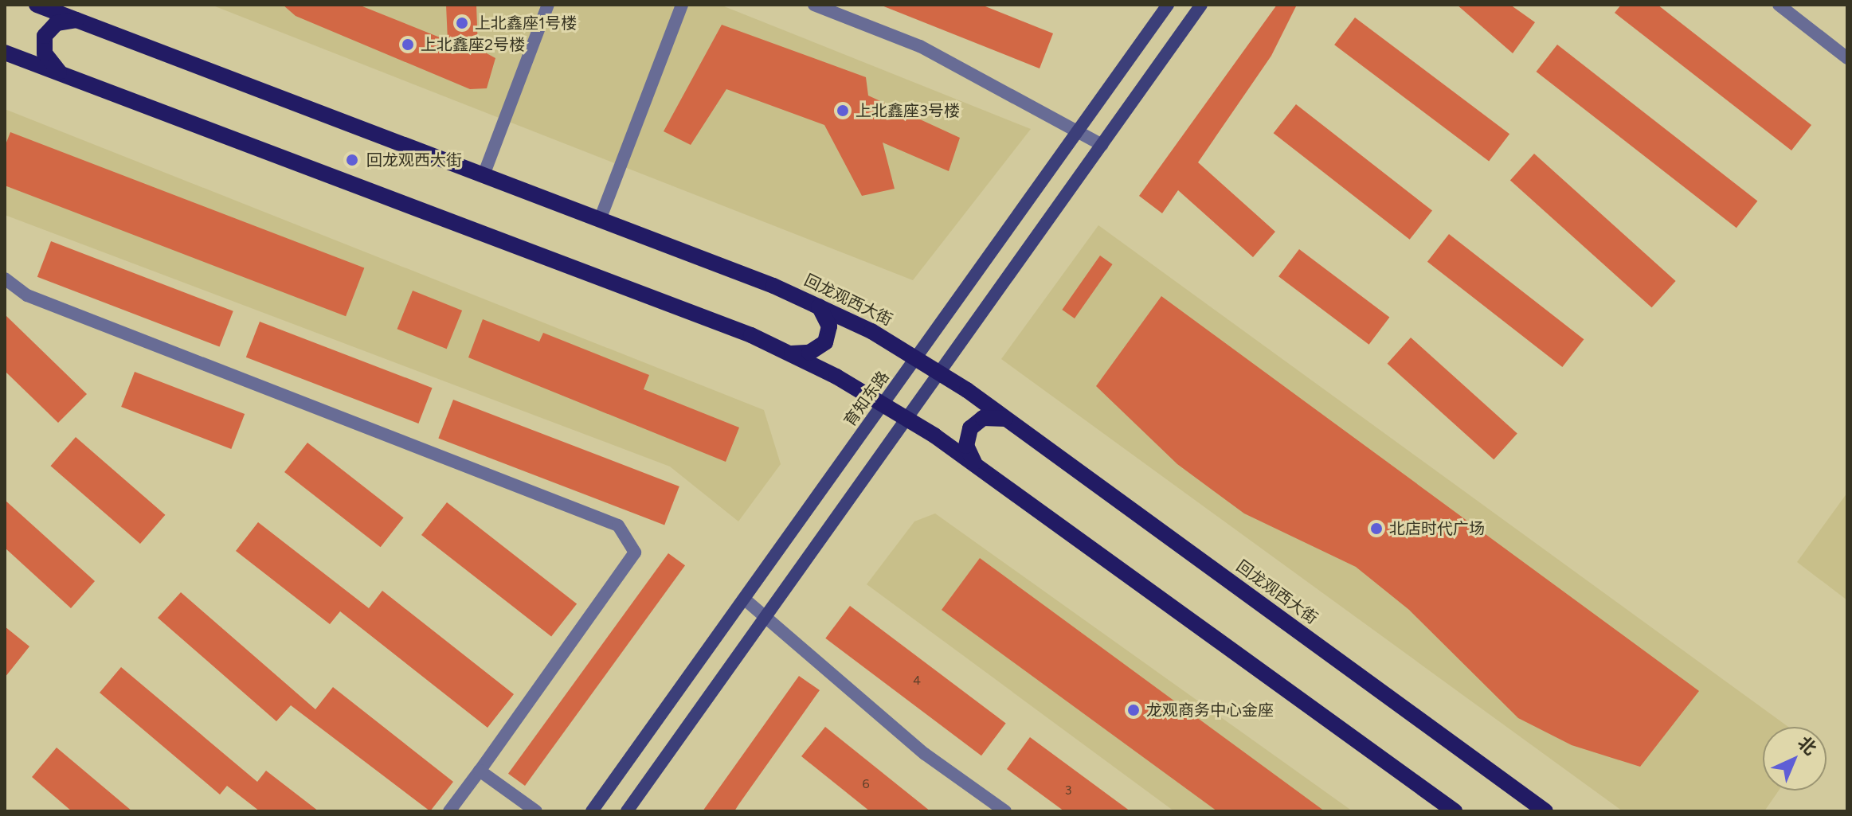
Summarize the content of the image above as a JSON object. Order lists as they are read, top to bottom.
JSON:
{
  "streets": {
    "main road": ["回龙观西大街", "育知东路"]
  },
  "crossings": [
    ["回龙观西大街", "育知东路"]
  ],
  "places": [
    "上北鑫座1号楼",
    "上北鑫座2号楼",
    "上北鑫座3号楼",
    "回龙观西大街",
    "北店时代广场",
    "龙观商务中心金座"
  ],
  "house_numbers": ["4", "6", "3"],
  "north": "top right"
}
